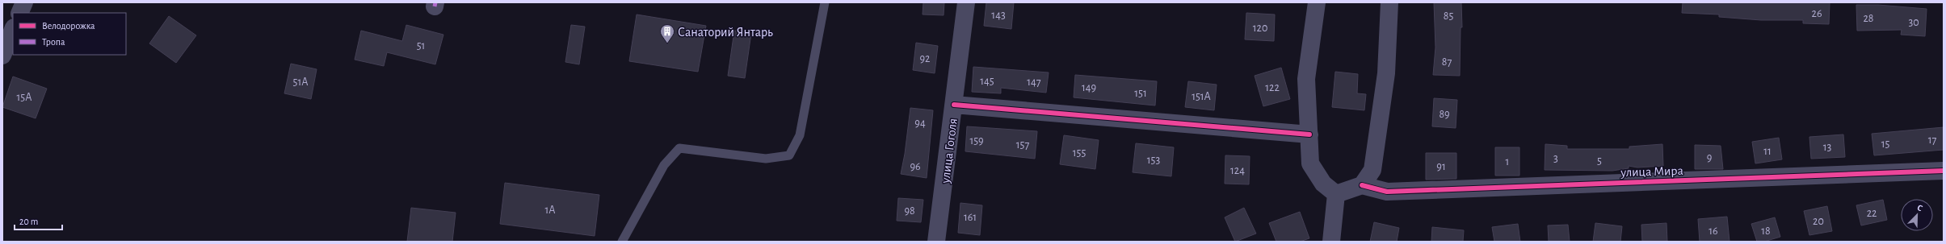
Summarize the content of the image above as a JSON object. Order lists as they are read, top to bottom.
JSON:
{
  "streets": {
    "street": ["улица Гоголя", "улица Мира"]
  },
  "places": {
    "building": ["Санаторий Янтарь"]
  },
  "house_numbers": [
    "26",
    "143",
    "85",
    "28",
    "30",
    "120",
    "51",
    "92",
    "87",
    "145",
    "51А",
    "147",
    "149",
    "122",
    "151",
    "151А",
    "15А",
    "89",
    "94",
    "17",
    "159",
    "15",
    "157",
    "13",
    "11",
    "155",
    "9",
    "3",
    "153",
    "5",
    "1",
    "96",
    "91",
    "124",
    "1А",
    "98",
    "22",
    "161",
    "20",
    "16",
    "18"
  ],
  "legend": ["Велодорожка", "Тропа"],
  "scale_bar": "20 m",
  "north": "top right"
}
